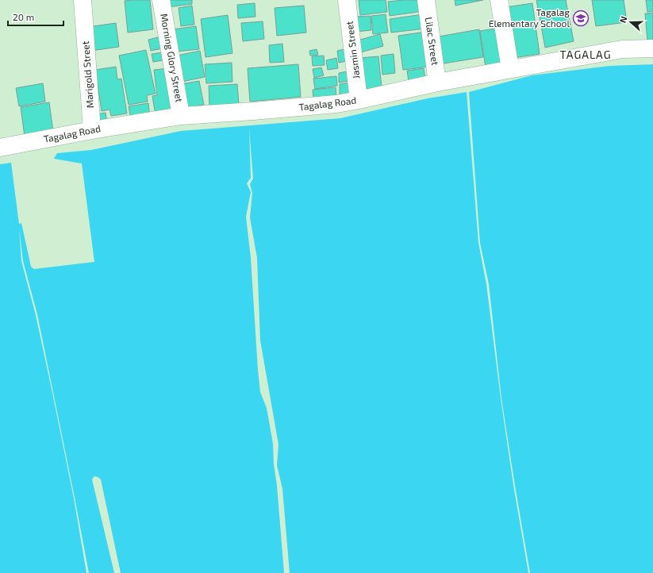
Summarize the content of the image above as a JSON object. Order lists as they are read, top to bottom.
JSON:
{
  "streets": {
    "street": [
      "Lilac Street",
      "Jasmin Street",
      "Morning Glory Street",
      "Marigold Street",
      "Tagalag Road"
    ]
  },
  "crossings": [
    ["Lilac Street", "Tagalag Road"],
    ["Jasmin Street", "Tagalag Road"],
    ["Morning Glory Street", "Tagalag Road"],
    ["Marigold Street", "Tagalag Road"]
  ],
  "districts": ["TAGALAG"],
  "places": {
    "school or university": ["Tagalag Elementary School"]
  },
  "scale_bar": "20 m",
  "north": "left"
}
